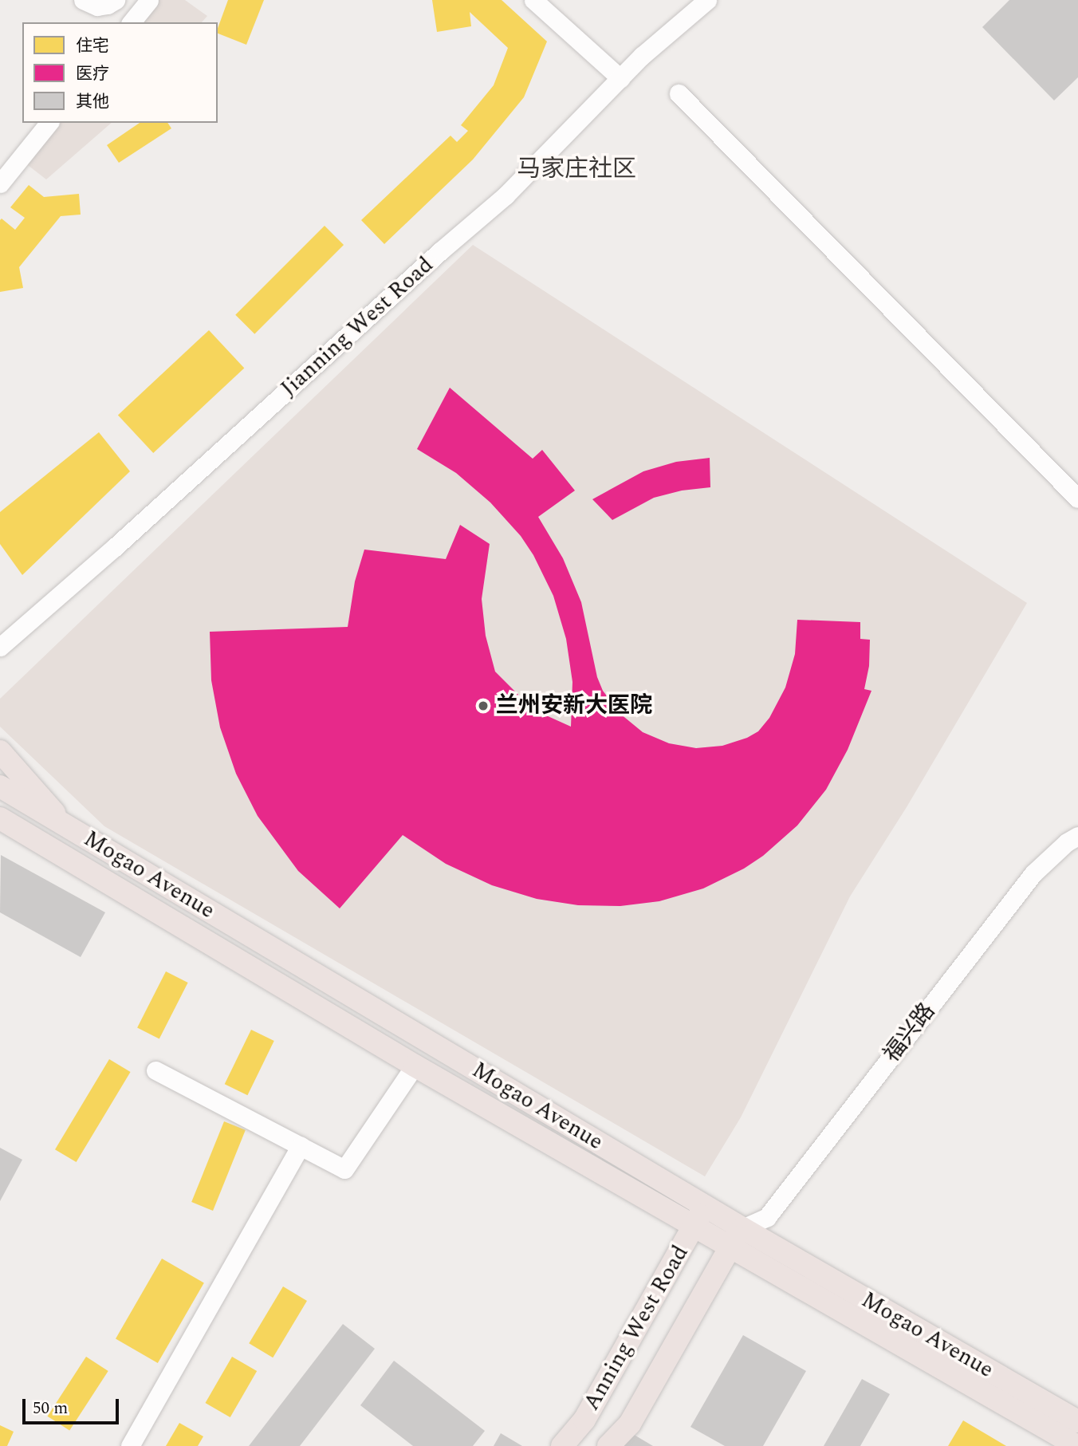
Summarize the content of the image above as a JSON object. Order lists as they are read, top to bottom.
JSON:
{
  "streets": {
    "main road": ["Mogao Avenue", "Anning West Road"],
    "street": ["Jianning West Road", "福兴路"]
  },
  "crossings": [
    ["Mogao Avenue", "福兴路"],
    ["Mogao Avenue", "Anning West Road"],
    ["福兴路", "Anning West Road"]
  ],
  "districts": ["马家庄社区"],
  "places": ["兰州安新大医院"],
  "legend": ["住宅", "医疗", "其他"],
  "scale_bar": "50 m"
}
